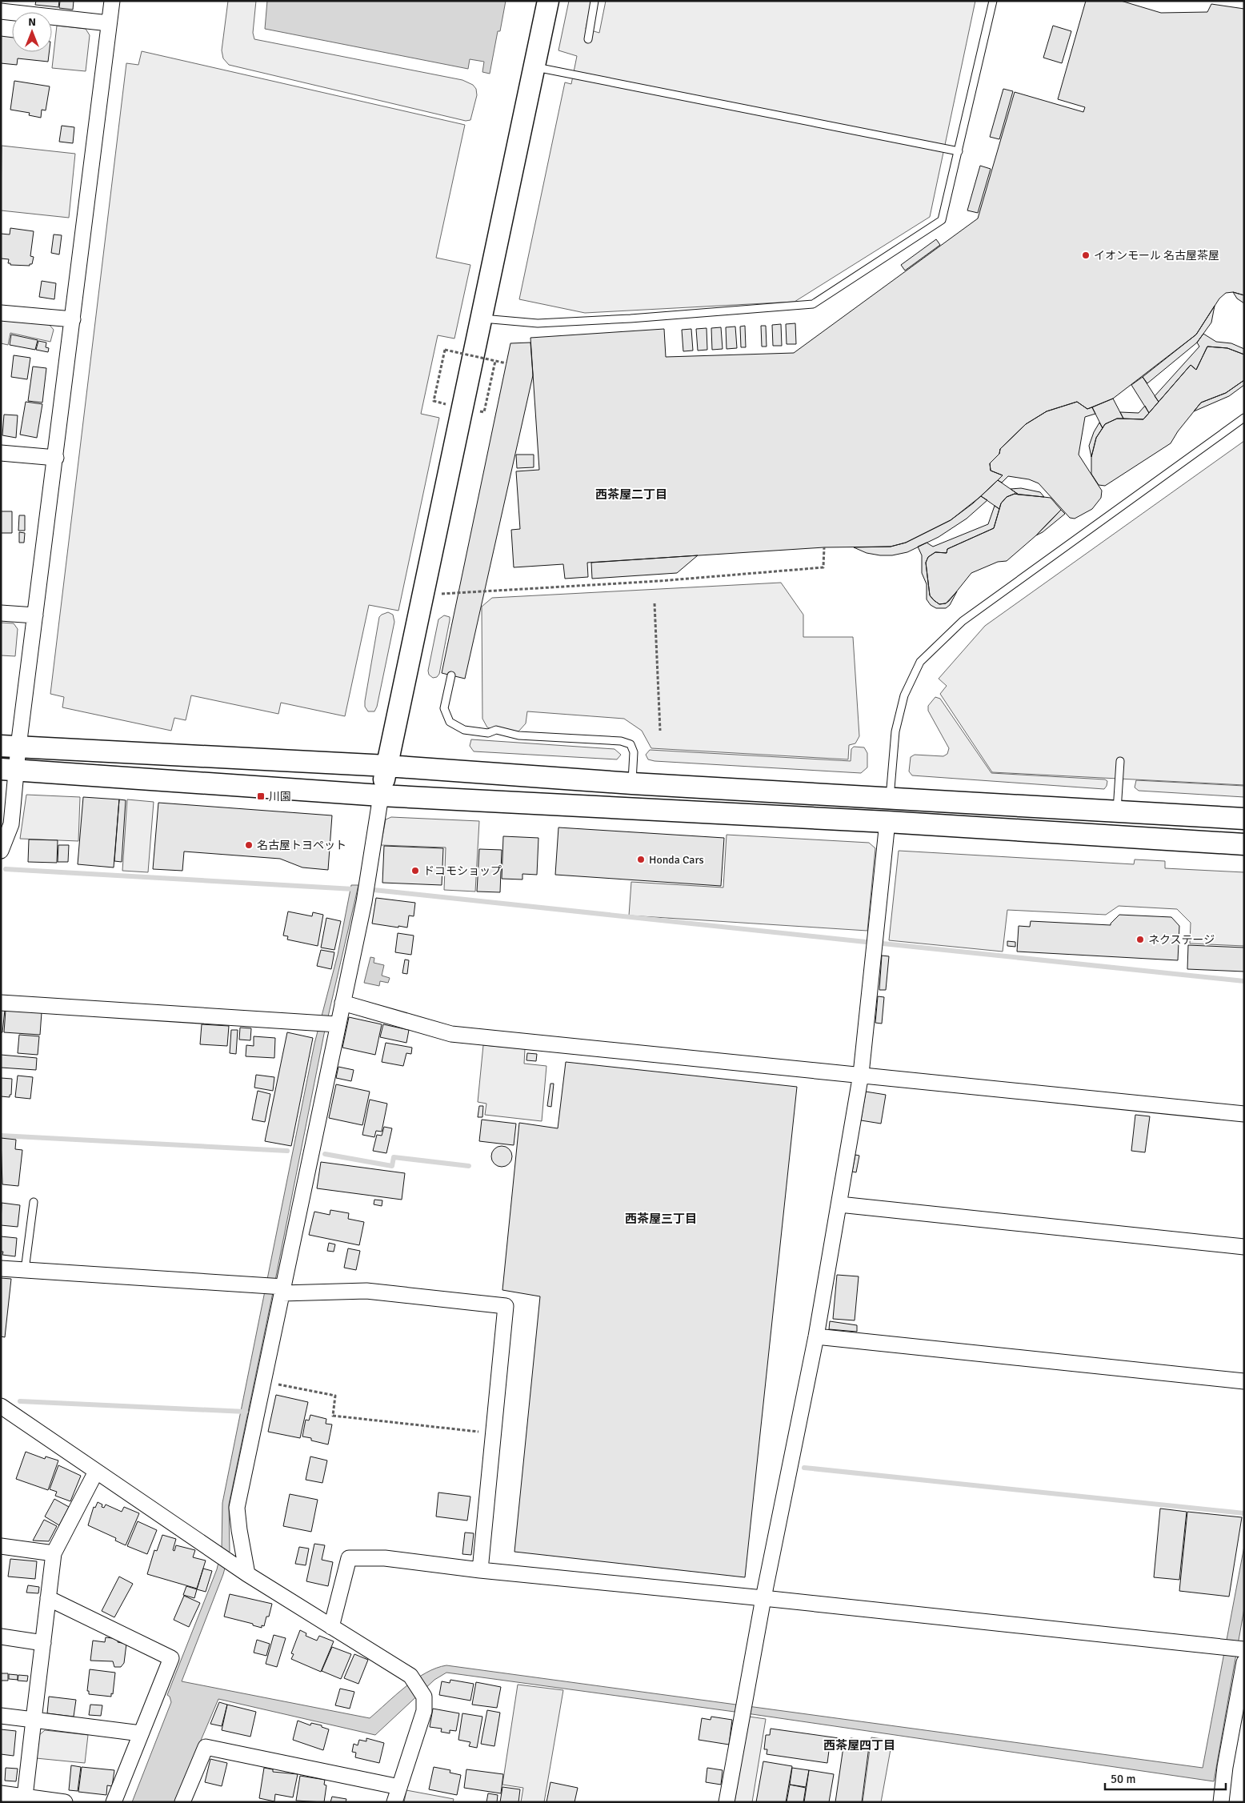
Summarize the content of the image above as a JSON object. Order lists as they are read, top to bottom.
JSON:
{
  "districts": ["西茶屋二丁目", "西茶屋三丁目", "西茶屋四丁目"],
  "places": {
    "other": [
      "イオンモール 名古屋茶屋",
      "名古屋トヨペット",
      "Honda Cars",
      "ドコモショップ",
      "ネクステージ"
    ],
    "transit": ["川園"]
  },
  "scale_bar": "50 m",
  "north": "top"
}
